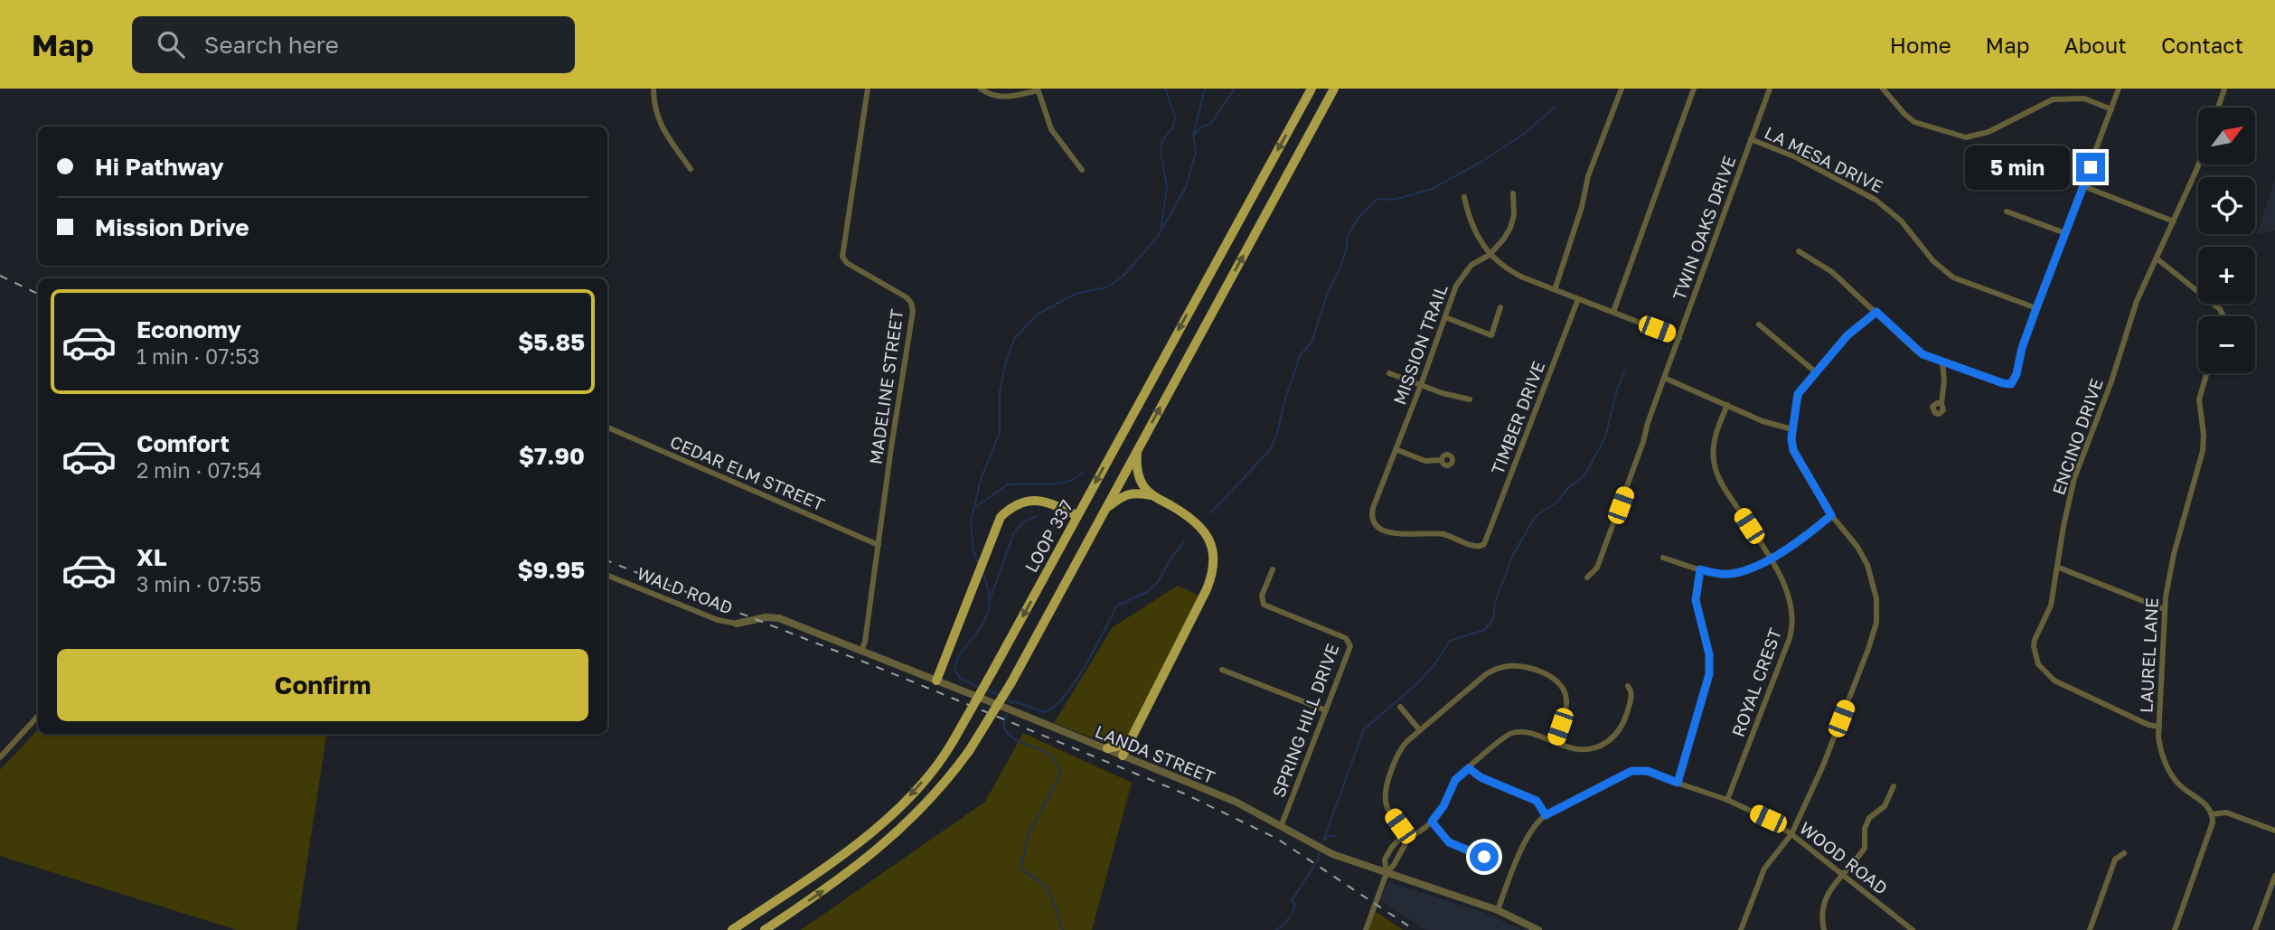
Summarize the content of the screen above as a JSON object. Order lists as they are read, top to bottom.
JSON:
{
  "streets": {
    "main road": ["LOOP 337"],
    "street": [
      "LA MESA DRIVE",
      "TWIN OAKS DRIVE",
      "MISSION TRAIL",
      "MADELINE STREET",
      "TIMBER DRIVE",
      "ENCINO DRIVE",
      "CEDAR ELM STREET",
      "WALD ROAD",
      "LAUREL LANE",
      "ROYAL CREST",
      "SPRING HILL DRIVE",
      "LANDA STREET",
      "WOOD ROAD"
    ]
  },
  "crossings": [
    ["LA MESA DRIVE", "TWIN OAKS DRIVE"],
    ["MISSION TRAIL", "TIMBER DRIVE"],
    ["MADELINE STREET", "CEDAR ELM STREET"],
    ["MADELINE STREET", "LANDA STREET"],
    ["ENCINO DRIVE", "LAUREL LANE"],
    ["WALD ROAD", "LANDA STREET"],
    ["ROYAL CREST", "WOOD ROAD"],
    ["SPRING HILL DRIVE", "LANDA STREET"]
  ],
  "north": "top right",
  "page": {
    "header": "Map",
    "search": "Search here",
    "nav": [
      "Home",
      "Map",
      "About",
      "Contact"
    ],
    "map_buttons": ["+", "−"],
    "banner": ["Hi Pathway", "Mission Drive"],
    "bubble": "5 min",
    "list": [
      {
        "name": "Economy",
        "note": "1 min · 07:53",
        "value": "$5.85"
      },
      {
        "name": "Comfort",
        "note": "2 min · 07:54",
        "value": "$7.90"
      },
      {
        "name": "XL",
        "note": "3 min · 07:55",
        "value": "$9.95"
      }
    ],
    "buttons": "Confirm"
  }
}
